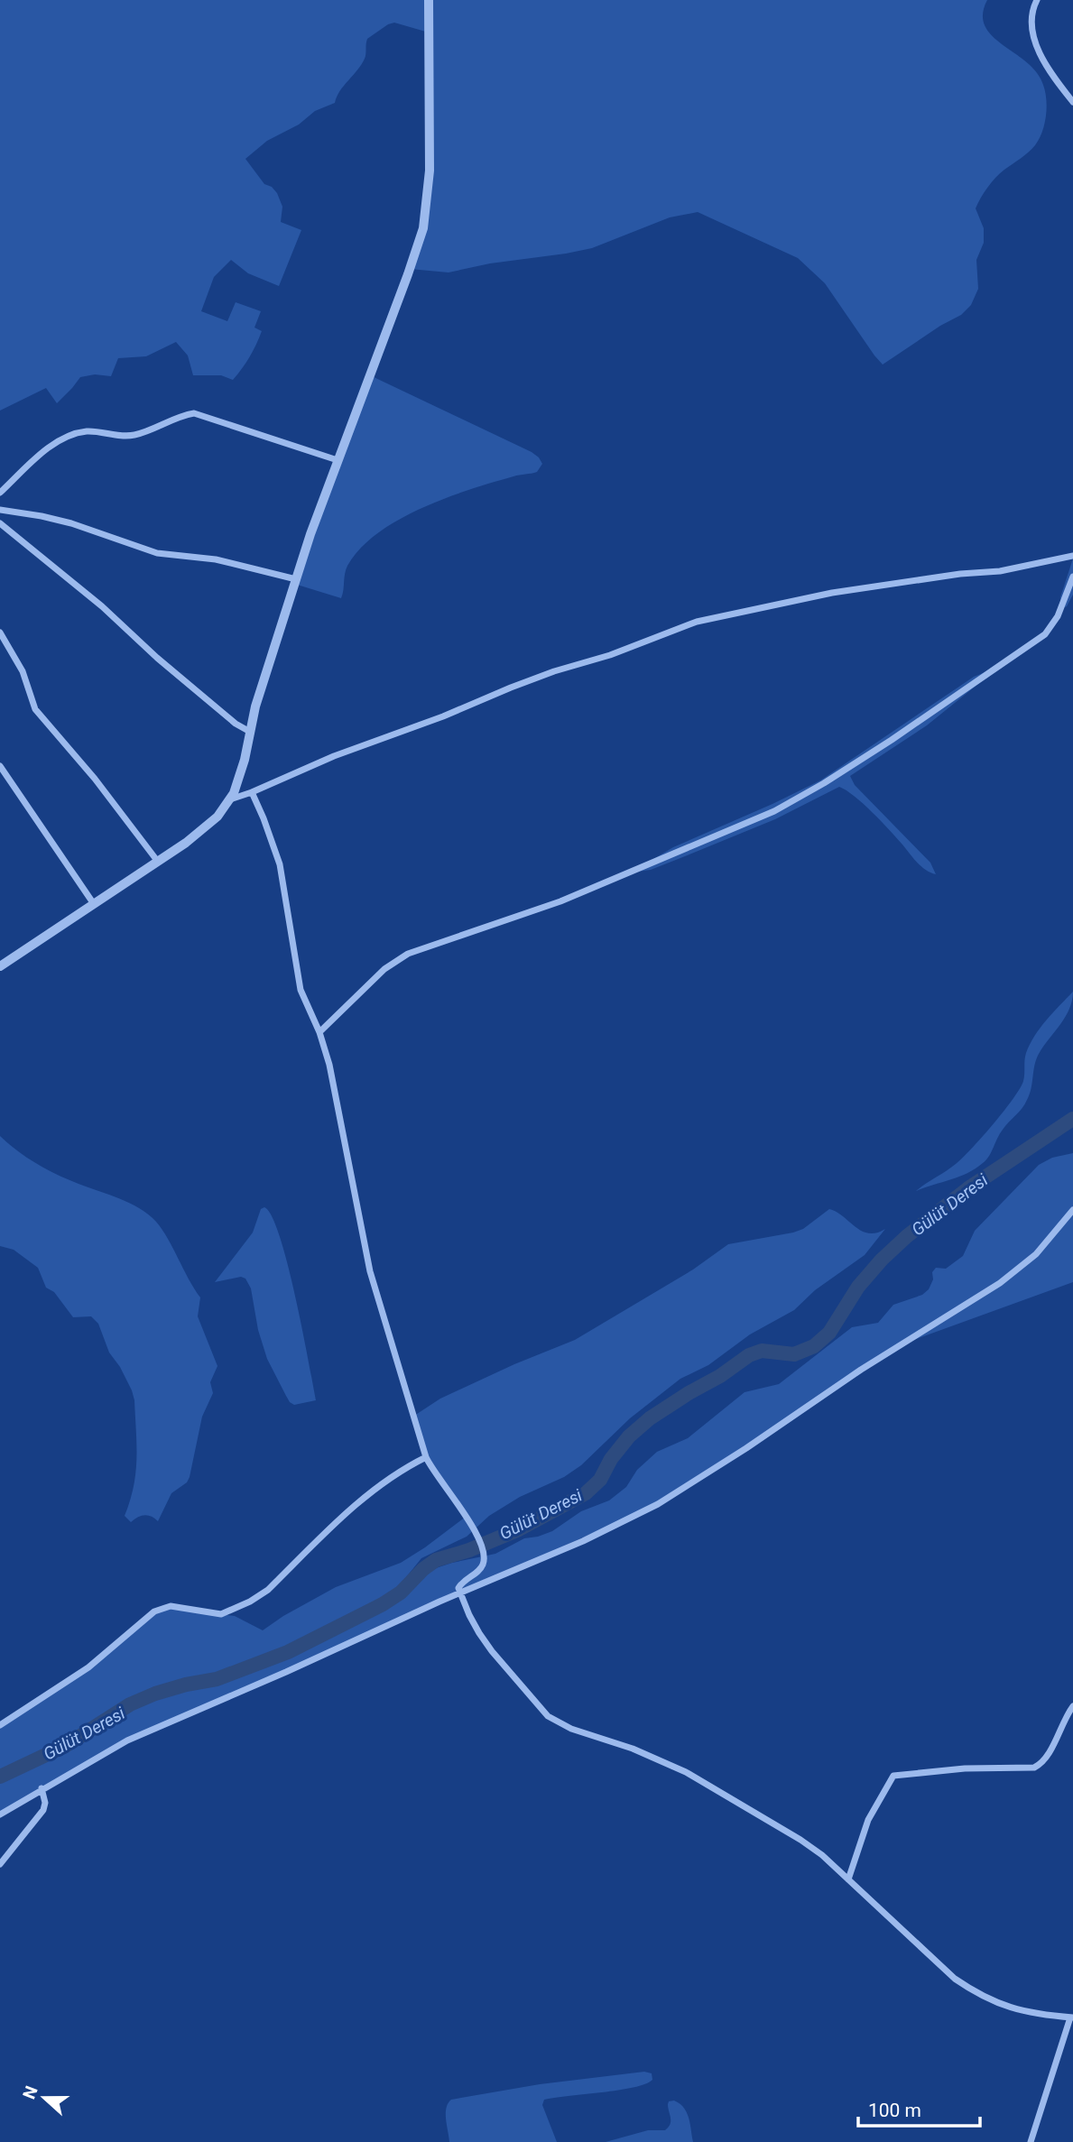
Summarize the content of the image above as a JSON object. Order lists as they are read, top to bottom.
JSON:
{
  "water": ["Gülüt Deresi"],
  "scale_bar": "100 m",
  "north": "left"
}
